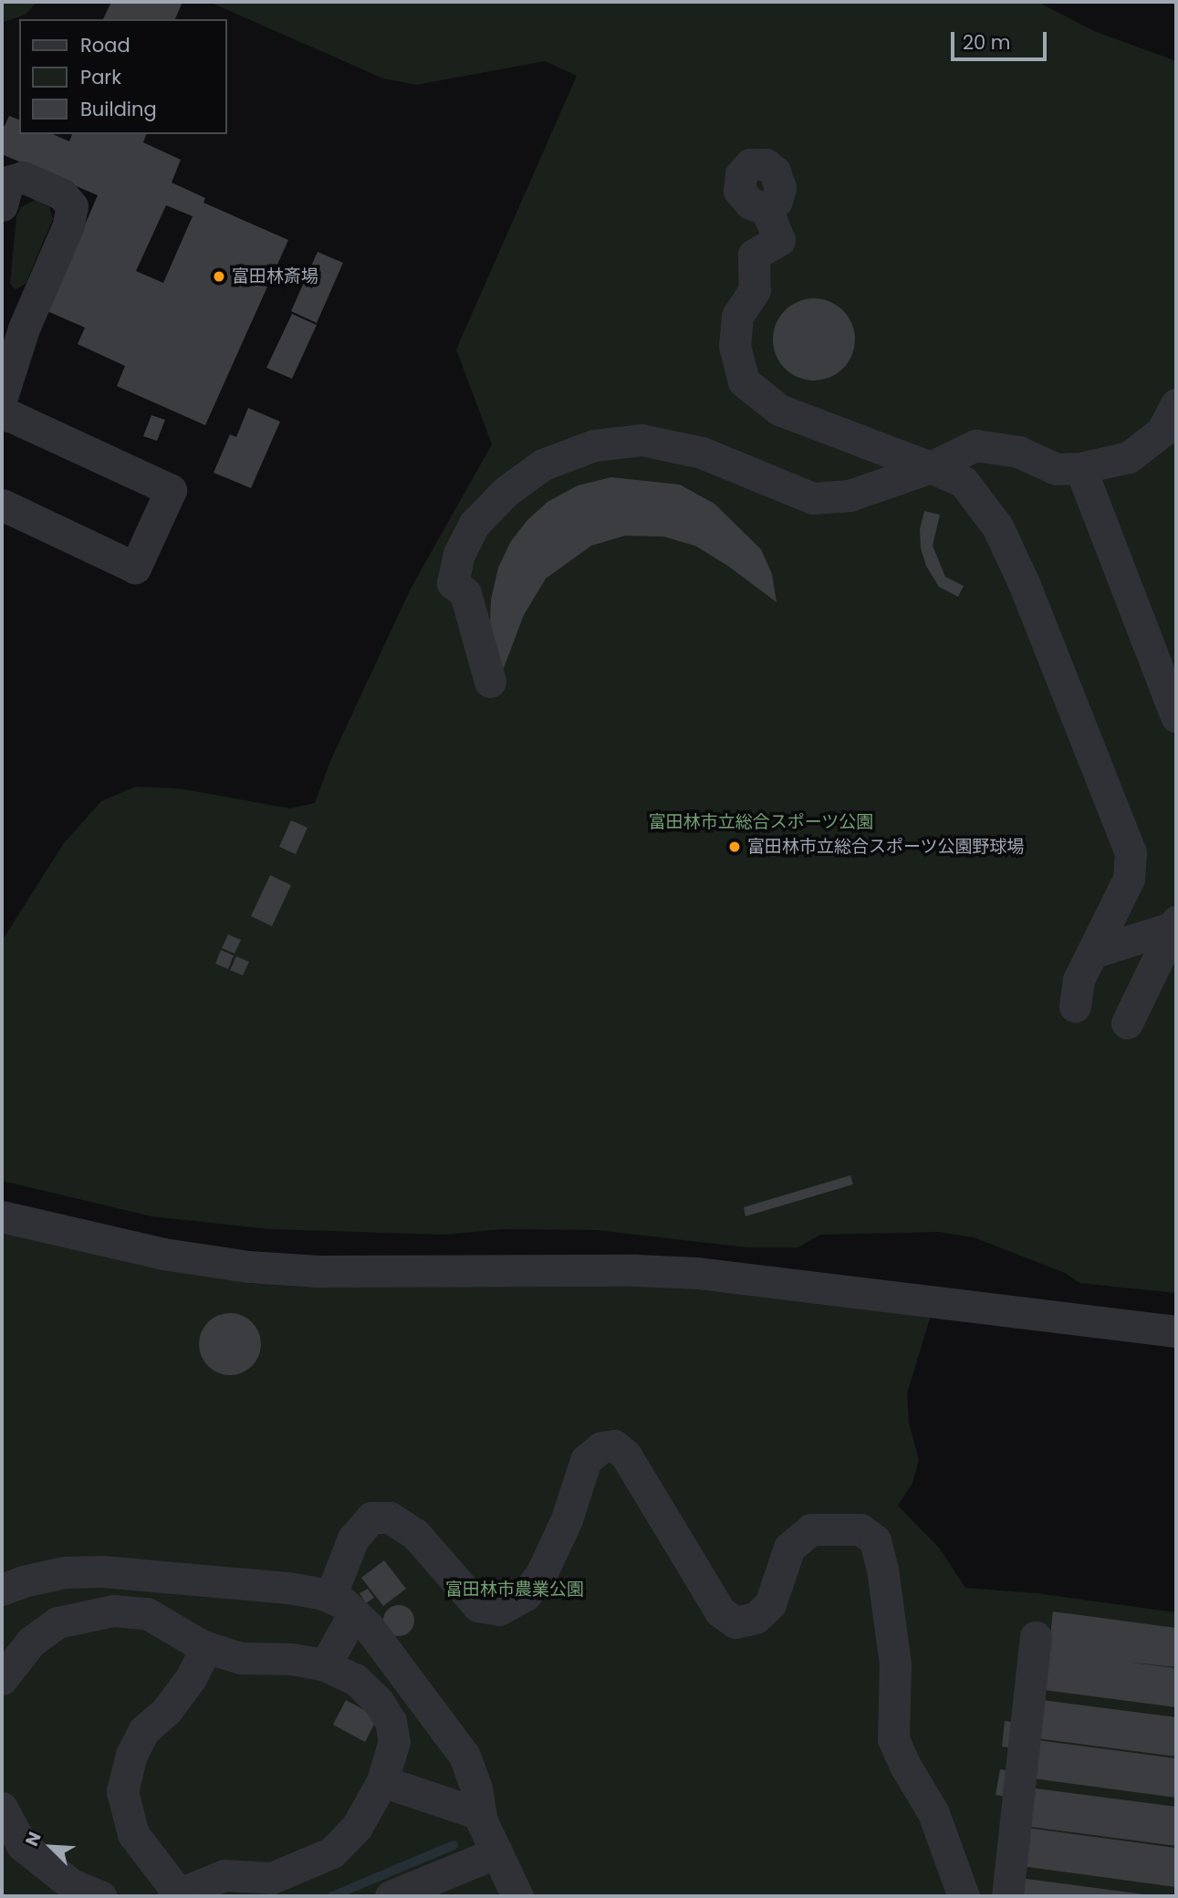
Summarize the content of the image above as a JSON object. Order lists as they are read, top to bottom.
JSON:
{
  "parks": ["富田林市立総合スポーツ公園", "富田林市農業公園"],
  "places": ["富田林斎場", "富田林市立総合スポーツ公園野球場"],
  "legend": ["Road", "Park", "Building"],
  "scale_bar": "20 m",
  "north": "top left"
}
